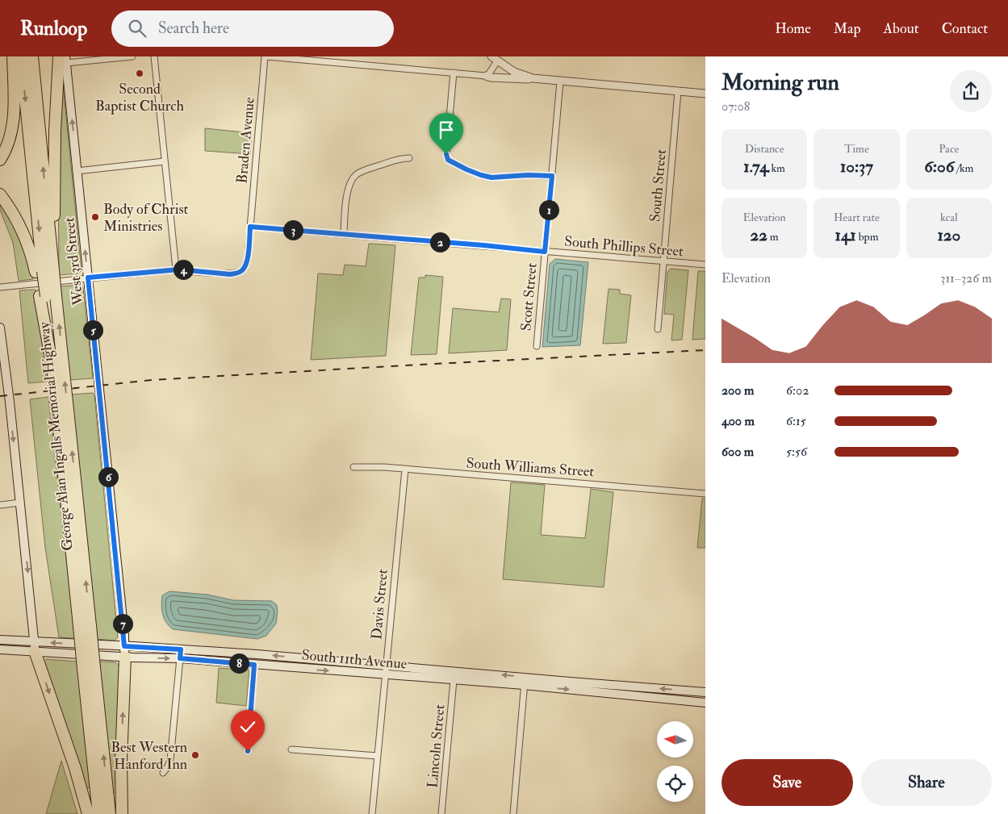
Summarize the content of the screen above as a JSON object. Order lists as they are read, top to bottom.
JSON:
{
  "streets": {
    "highway": ["George Alan Ingalls Memorial Highway"],
    "main road": ["West 3rd Street", "South 11th Avenue"],
    "street": [
      "Braden Avenue",
      "South Street",
      "South Phillips Street",
      "Scott Street",
      "South Williams Street",
      "Davis Street",
      "Lincoln Street"
    ]
  },
  "crossings": [
    ["Braden Avenue", "South Phillips Street"],
    ["South Street", "South Phillips Street"],
    ["South Phillips Street", "Scott Street"],
    ["West 3rd Street", "South 11th Avenue"],
    ["South Williams Street", "Davis Street"],
    ["Davis Street", "South 11th Avenue"],
    ["South 11th Avenue", "Lincoln Street"]
  ],
  "one_way": ["West 3rd Street"],
  "places": ["Second Baptist Church", "Body of Christ Ministries", "Best Western Hanford Inn"],
  "north": "left",
  "page": {
    "header": "Runloop",
    "search": "Search here",
    "nav": [
      "Home",
      "Map",
      "About",
      "Contact"
    ],
    "heading": ["Morning run", "07:08"],
    "stats": [
      ["Distance", "1.74 km"],
      ["Time", "10:37"],
      ["Pace", "6:06 /km"],
      ["Elevation", "22 m"],
      ["Heart rate", "141 bpm"],
      ["kcal", "120"]
    ],
    "pins": [
      "1",
      "3",
      "2",
      "4",
      "5",
      "6",
      "7",
      "8"
    ],
    "chart": ["Elevation", "311–326 m"],
    "list": [
      {
        "name": "200 m",
        "note": "6:02"
      },
      {
        "name": "400 m",
        "note": "6:15"
      },
      {
        "name": "600 m",
        "note": "5:56"
      }
    ],
    "buttons": ["Save", "Share"]
  }
}
